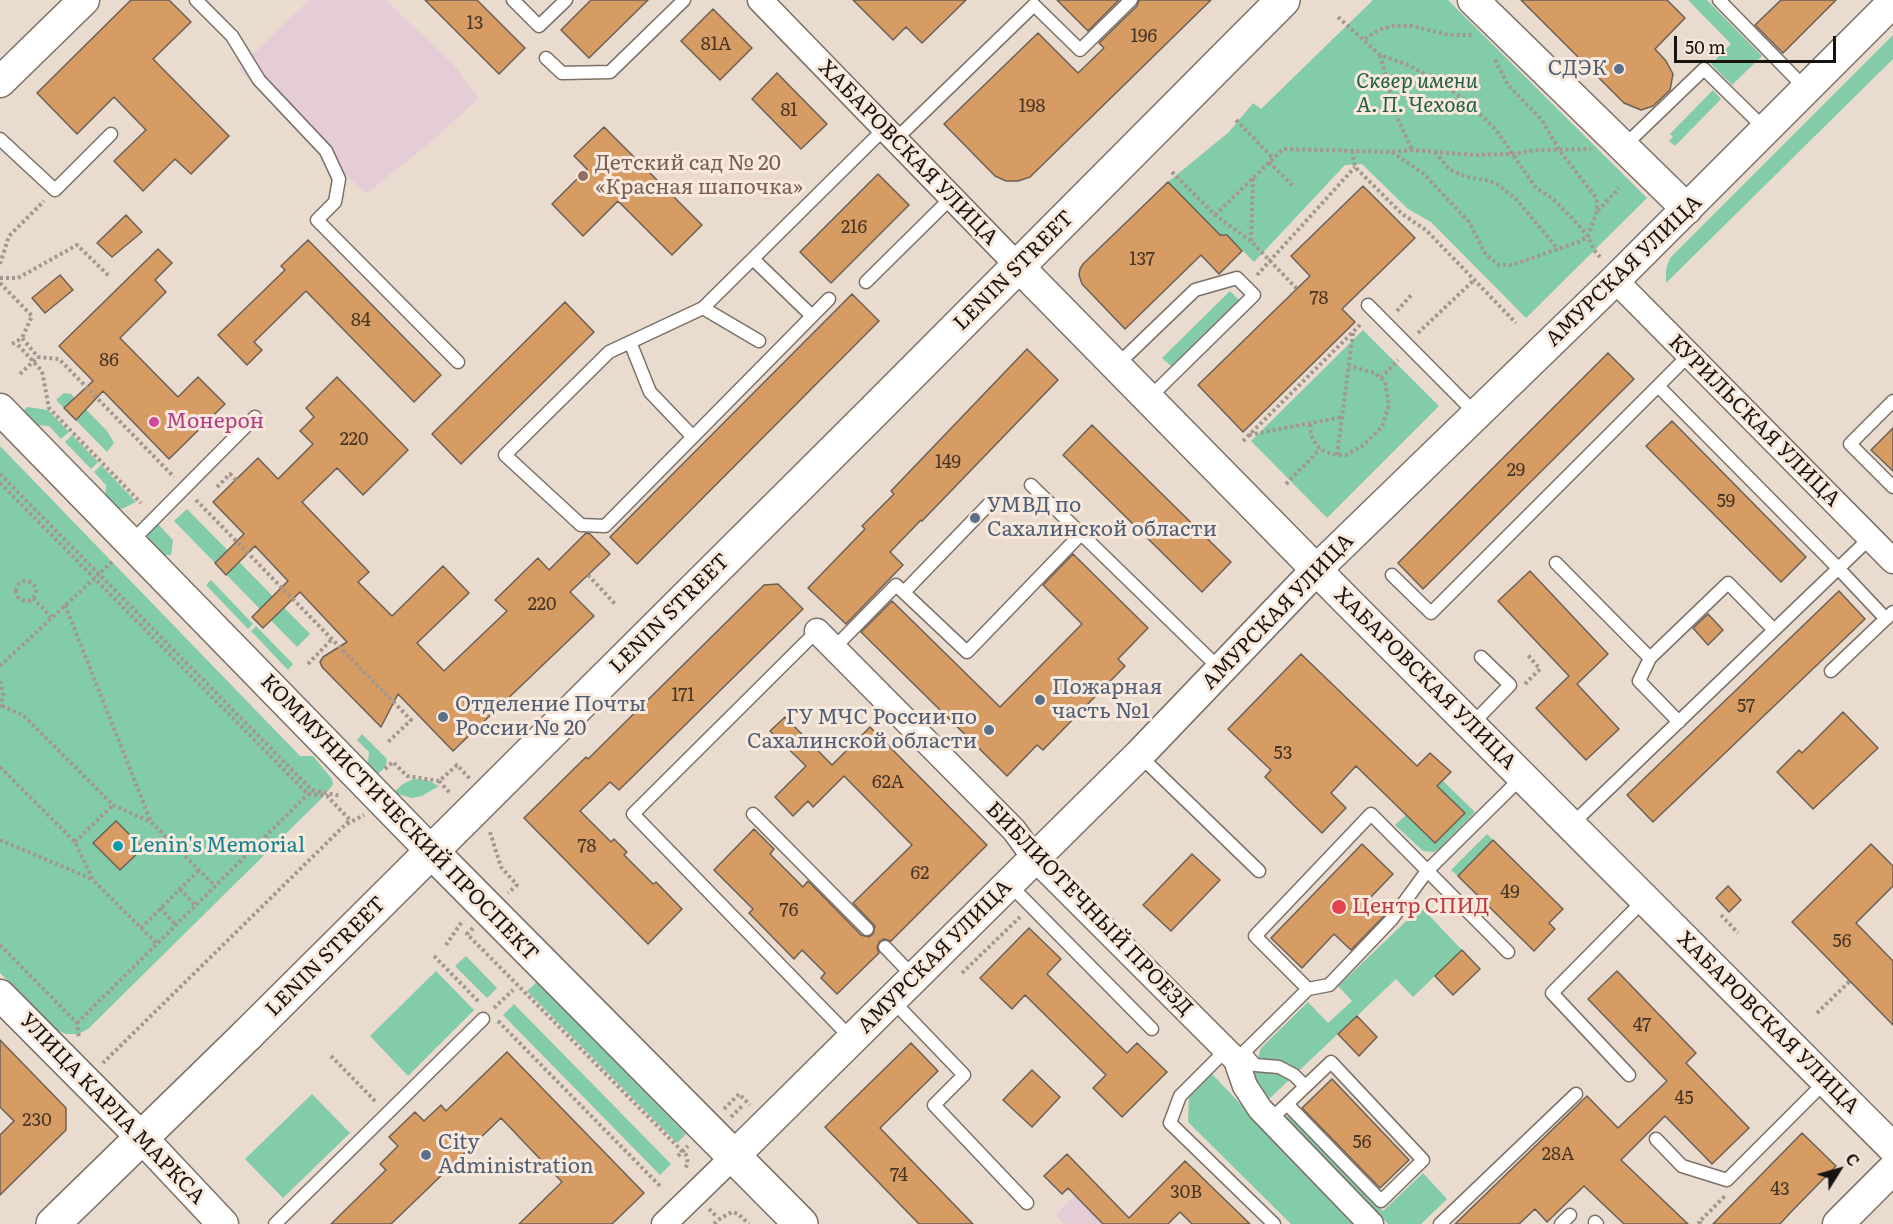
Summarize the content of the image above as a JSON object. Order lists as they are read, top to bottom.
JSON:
{
  "streets": {
    "main road": ["LENIN STREET", "КОММУНИСТИЧЕСКИЙ ПРОСПЕКТ"],
    "street": [
      "ХАБАРОВСКАЯ УЛИЦА",
      "АМУРСКАЯ УЛИЦА",
      "КУРИЛЬСКАЯ УЛИЦА",
      "БИБЛИОТЕЧНЫЙ ПРОЕЗД",
      "УЛИЦА КАРЛА МАРКСА"
    ]
  },
  "crossings": [
    ["ХАБАРОВСКАЯ УЛИЦА", "LENIN STREET"],
    ["ХАБАРОВСКАЯ УЛИЦА", "АМУРСКАЯ УЛИЦА"],
    ["LENIN STREET", "КОММУНИСТИЧЕСКИЙ ПРОСПЕКТ"],
    ["LENIN STREET", "УЛИЦА КАРЛА МАРКСА"],
    ["АМУРСКАЯ УЛИЦА", "КУРИЛЬСКАЯ УЛИЦА"],
    ["АМУРСКАЯ УЛИЦА", "КОММУНИСТИЧЕСКИЙ ПРОСПЕКТ"],
    ["АМУРСКАЯ УЛИЦА", "БИБЛИОТЕЧНЫЙ ПРОЕЗД"]
  ],
  "parks": ["Сквер имени А. П. Чехова"],
  "places": [
    "СДЭК",
    "Детский сад № 20 «Красная шапочка»",
    "Монерон",
    "УМВД по Сахалинской области",
    "Пожарная часть №1",
    "Отделение Почты России № 20",
    "ГУ МЧС России по Сахалинской области",
    "Lenin's Memorial",
    "Центр СПИД",
    "City Administration"
  ],
  "house_numbers": [
    "13",
    "196",
    "81А",
    "198",
    "81",
    "216",
    "137",
    "78",
    "84",
    "86",
    "220",
    "149",
    "29",
    "59",
    "220",
    "171",
    "57",
    "53",
    "62А",
    "78",
    "62",
    "49",
    "76",
    "56",
    "47",
    "45",
    "230",
    "56",
    "28А",
    "74",
    "43",
    "30В"
  ],
  "scale_bar": "50 m",
  "north": "top right"
}
